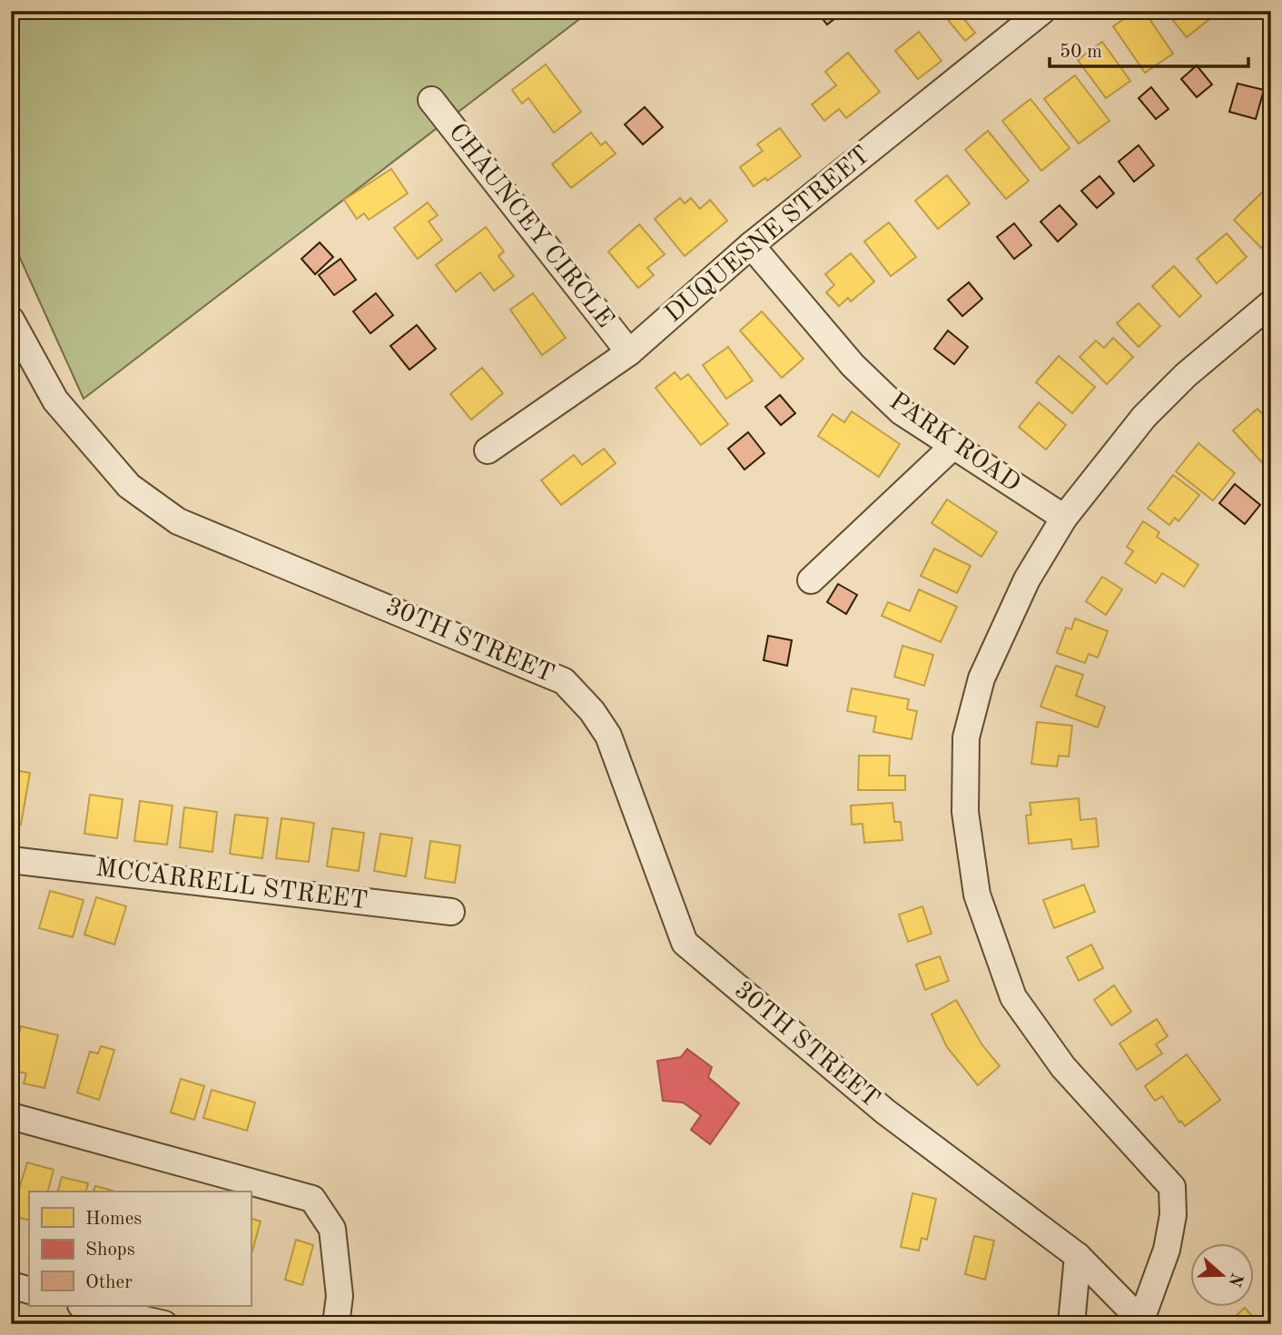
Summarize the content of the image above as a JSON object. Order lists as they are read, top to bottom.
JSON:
{
  "streets": {
    "street": [
      "CHAUNCEY CIRCLE",
      "DUQUESNE STREET",
      "PARK ROAD",
      "30TH STREET",
      "MCCARRELL STREET"
    ]
  },
  "crossings": [
    ["CHAUNCEY CIRCLE", "DUQUESNE STREET"],
    ["DUQUESNE STREET", "PARK ROAD"]
  ],
  "legend": ["Homes", "Shops", "Other"],
  "scale_bar": "50 m",
  "north": "right"
}
